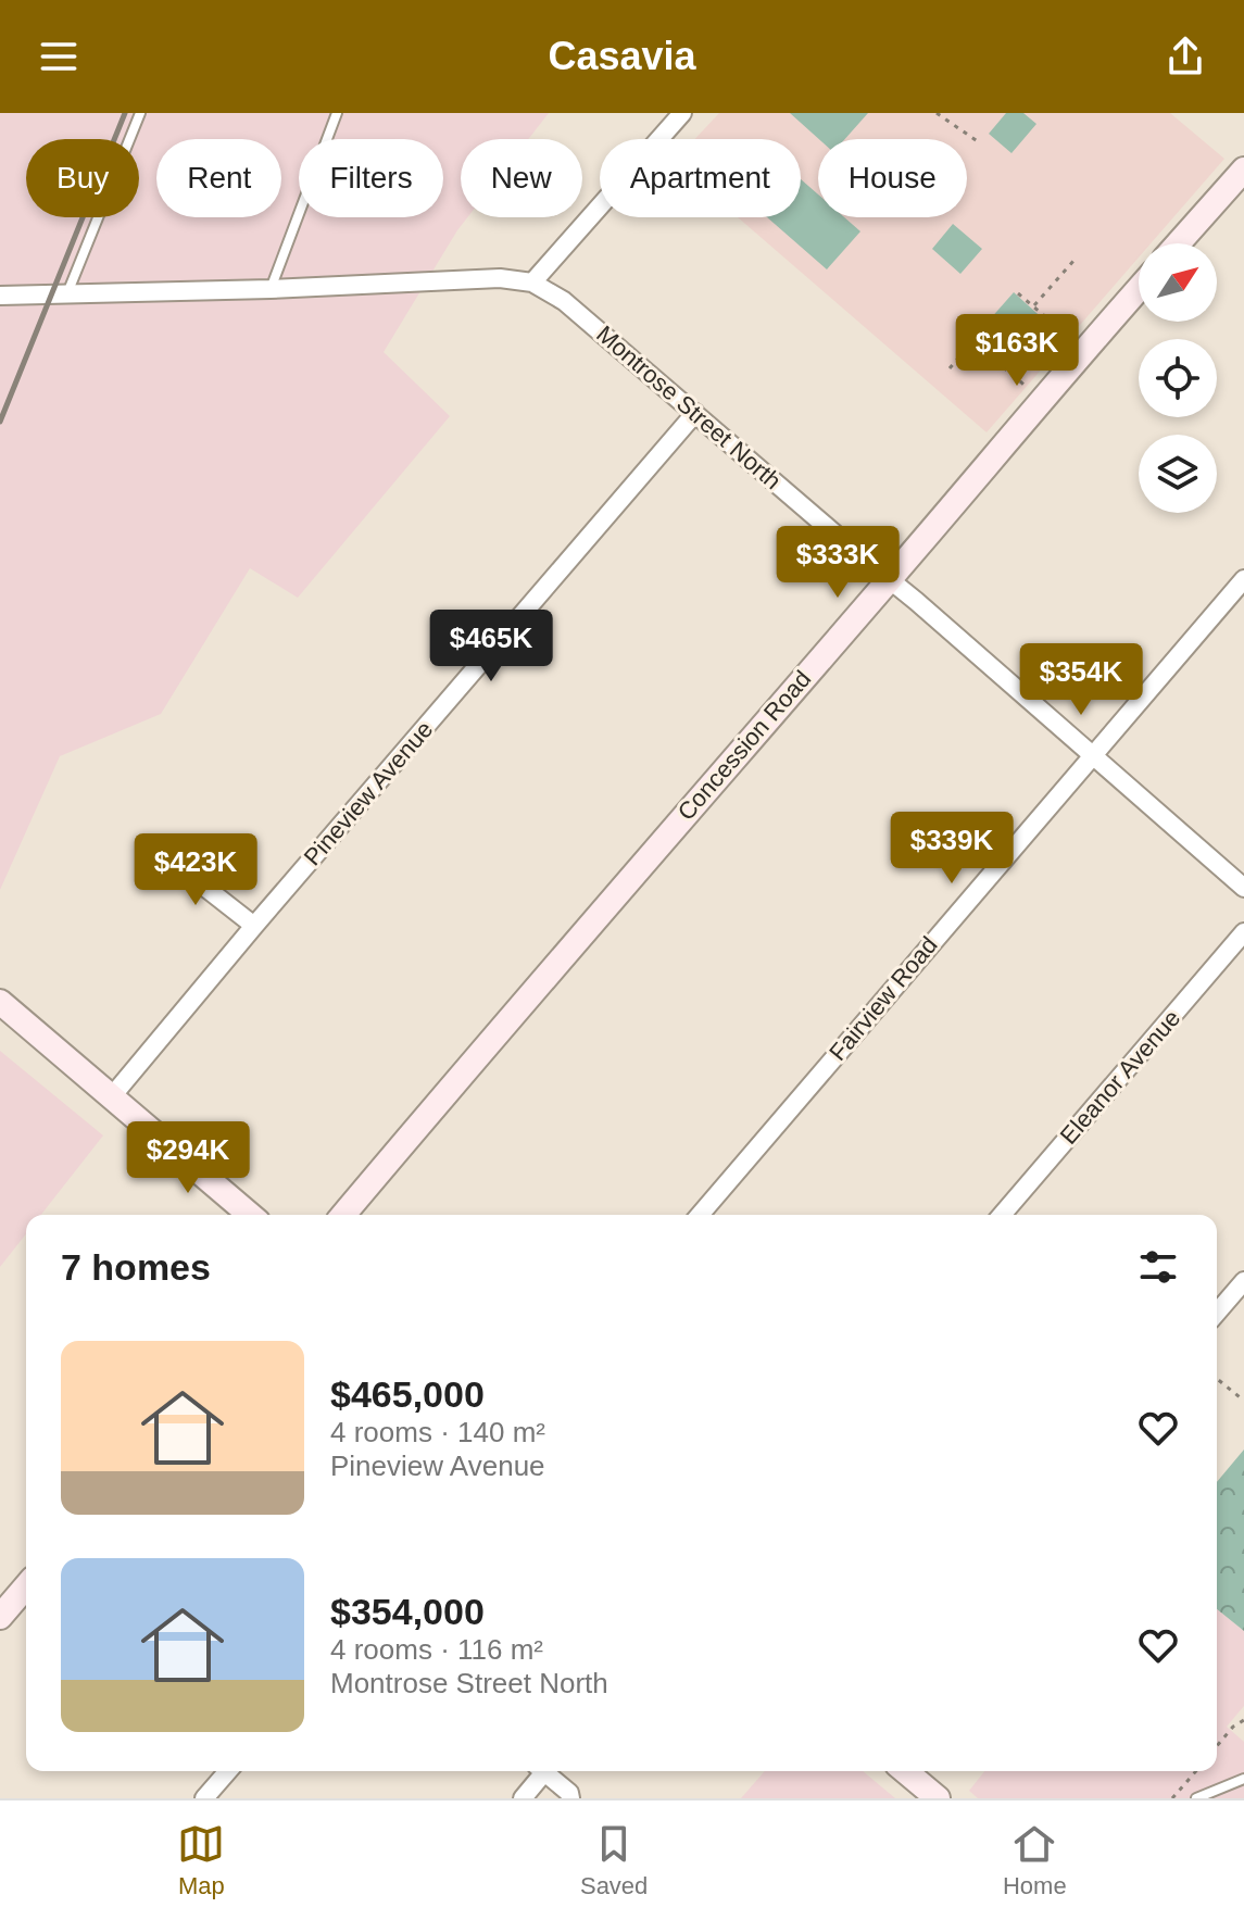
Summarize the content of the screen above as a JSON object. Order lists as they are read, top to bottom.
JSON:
{
  "streets": {
    "main road": ["Concession Road"],
    "street": [
      "Montrose Street North",
      "Pineview Avenue",
      "Fairview Road",
      "Eleanor Avenue"
    ]
  },
  "crossings": [
    ["Montrose Street North", "Concession Road"],
    ["Montrose Street North", "Pineview Avenue"],
    ["Montrose Street North", "Fairview Road"]
  ],
  "north": "top right",
  "page": {
    "header": "Casavia",
    "chip": [
      "Buy",
      "Rent",
      "Filters",
      "New",
      "Apartment",
      "House"
    ],
    "price": [
      "$163K",
      "$333K",
      "$465K",
      "$354K",
      "$339K",
      "$423K",
      "$294K"
    ],
    "heading": "7 homes",
    "list": [
      {
        "name": "$465,000",
        "note": "4 rooms · 140 m² · Pineview Avenue"
      },
      {
        "name": "$354,000",
        "note": "4 rooms · 116 m² · Montrose Street North"
      }
    ],
    "tabs": ["Map", "Saved", "Home"]
  }
}
